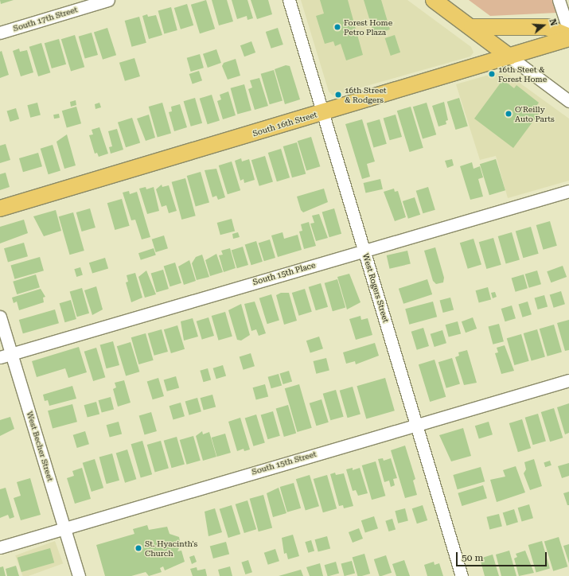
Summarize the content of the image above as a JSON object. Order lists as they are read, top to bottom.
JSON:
{
  "streets": {
    "main road": ["South 16th Street"],
    "street": [
      "South 17th Street",
      "South 15th Place",
      "West Rogers Street",
      "West Becher Street",
      "South 15th Street"
    ]
  },
  "crossings": [
    ["South 16th Street", "West Rogers Street"],
    ["South 15th Place", "West Rogers Street"],
    ["South 15th Place", "West Becher Street"],
    ["West Rogers Street", "South 15th Street"],
    ["West Becher Street", "South 15th Street"]
  ],
  "places": [
    "Forest Home Petro Plaza",
    "16th Steet & Forest Home",
    "16th Street & Rodgers",
    "O'Reilly Auto Parts",
    "St. Hyacinth's Church"
  ],
  "scale_bar": "50 m",
  "north": "right"
}
